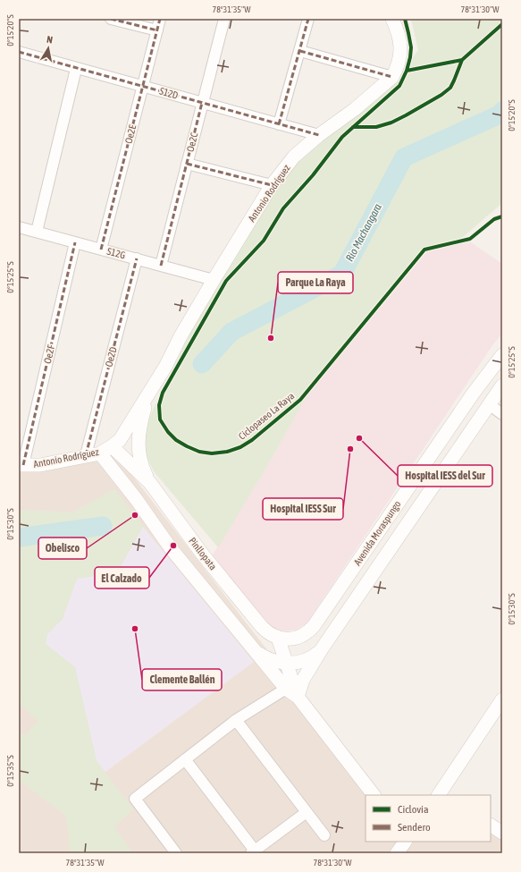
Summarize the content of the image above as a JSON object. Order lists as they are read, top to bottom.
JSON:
{
  "streets": {
    "street": [
      "S12D",
      "Oe2E",
      "Oe2C",
      "Antonio Rodríguez",
      "S12G",
      "Oe2F",
      "Oe2D",
      "Avenida Moraspungo",
      "Pinllopata"
    ],
    "cycle path": ["Ciclopaseo La Raya"]
  },
  "crossings": [
    ["S12D", "Oe2E"],
    ["S12D", "Oe2C"],
    ["S12D", "Antonio Rodríguez"],
    ["Oe2E", "S12G"],
    ["Oe2C", "S12G"],
    ["Antonio Rodríguez", "S12G"],
    ["Antonio Rodríguez", "Oe2F"],
    ["Antonio Rodríguez", "Oe2D"],
    ["Antonio Rodríguez", "Pinllopata"],
    ["S12G", "Oe2F"],
    ["S12G", "Oe2D"],
    ["Avenida Moraspungo", "Pinllopata"]
  ],
  "water": ["Rio Machangara"],
  "places": [
    "Parque La Raya",
    "Hospital IESS del Sur",
    "Hospital IESS Sur",
    "Obelisco",
    "El Calzado",
    "Clemente Ballén"
  ],
  "legend": ["Ciclovía", "Sendero"],
  "north": "top",
  "coordinates": [
    "78°31'35\"W",
    "78°31'30\"W",
    "0°15'20\"S",
    "0°15'25\"S",
    "0°15'30\"S",
    "0°15'35\"S"
  ]
}
